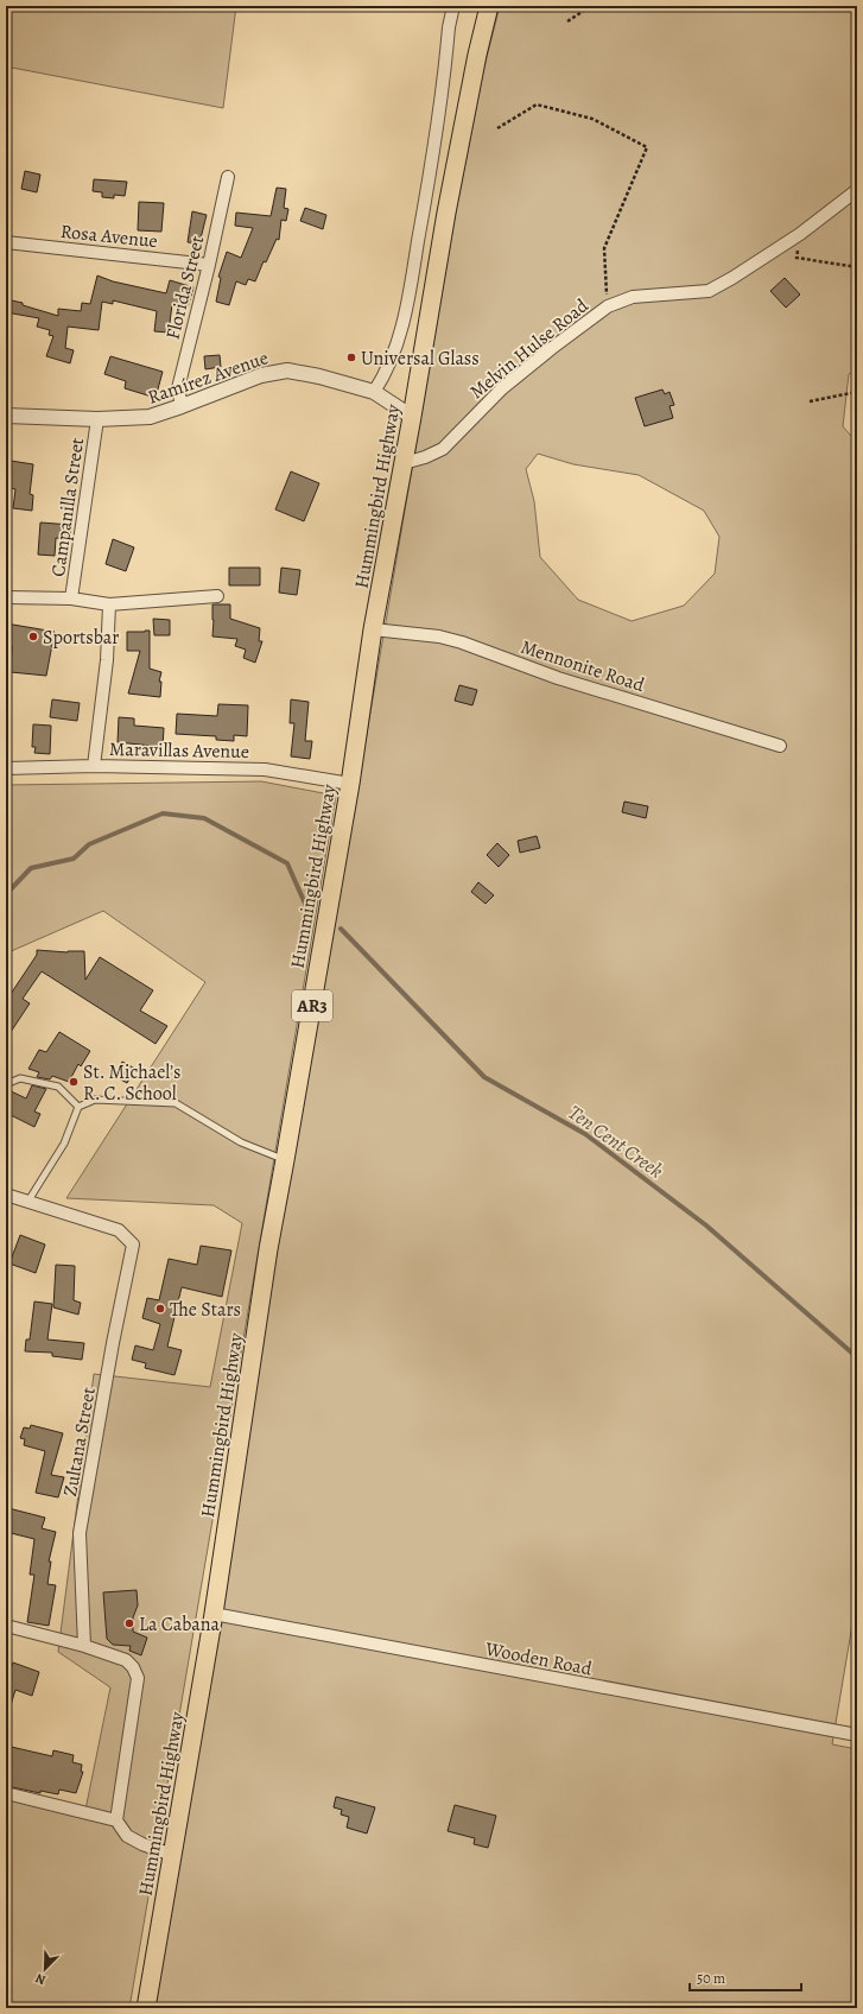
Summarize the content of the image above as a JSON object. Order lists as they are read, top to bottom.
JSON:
{
  "streets": {
    "main road": ["Hummingbird Highway", "AR3"],
    "street": [
      "Rosa Avenue",
      "Florida Street",
      "Melvin Hulse Road",
      "Ramírez Avenue",
      "Campanilla Street",
      "Mennonite Road",
      "Maravillas Avenue",
      "Zultana Street",
      "Wooden Road"
    ]
  },
  "crossings": [
    ["Rosa Avenue", "Florida Street"],
    ["Florida Street", "Ramírez Avenue"],
    ["Melvin Hulse Road", "Hummingbird Highway"],
    ["Ramírez Avenue", "Hummingbird Highway"],
    ["Ramírez Avenue", "Campanilla Street"],
    ["Hummingbird Highway", "Mennonite Road"],
    ["Hummingbird Highway", "Maravillas Avenue"],
    ["Hummingbird Highway", "Wooden Road"]
  ],
  "water": ["Ten Cent Creek"],
  "places": [
    "Universal Glass",
    "Sportsbar",
    "St. Michael’s R. C. School",
    "The Stars",
    "La Cabana"
  ],
  "scale_bar": "50 m",
  "north": "bottom left"
}
